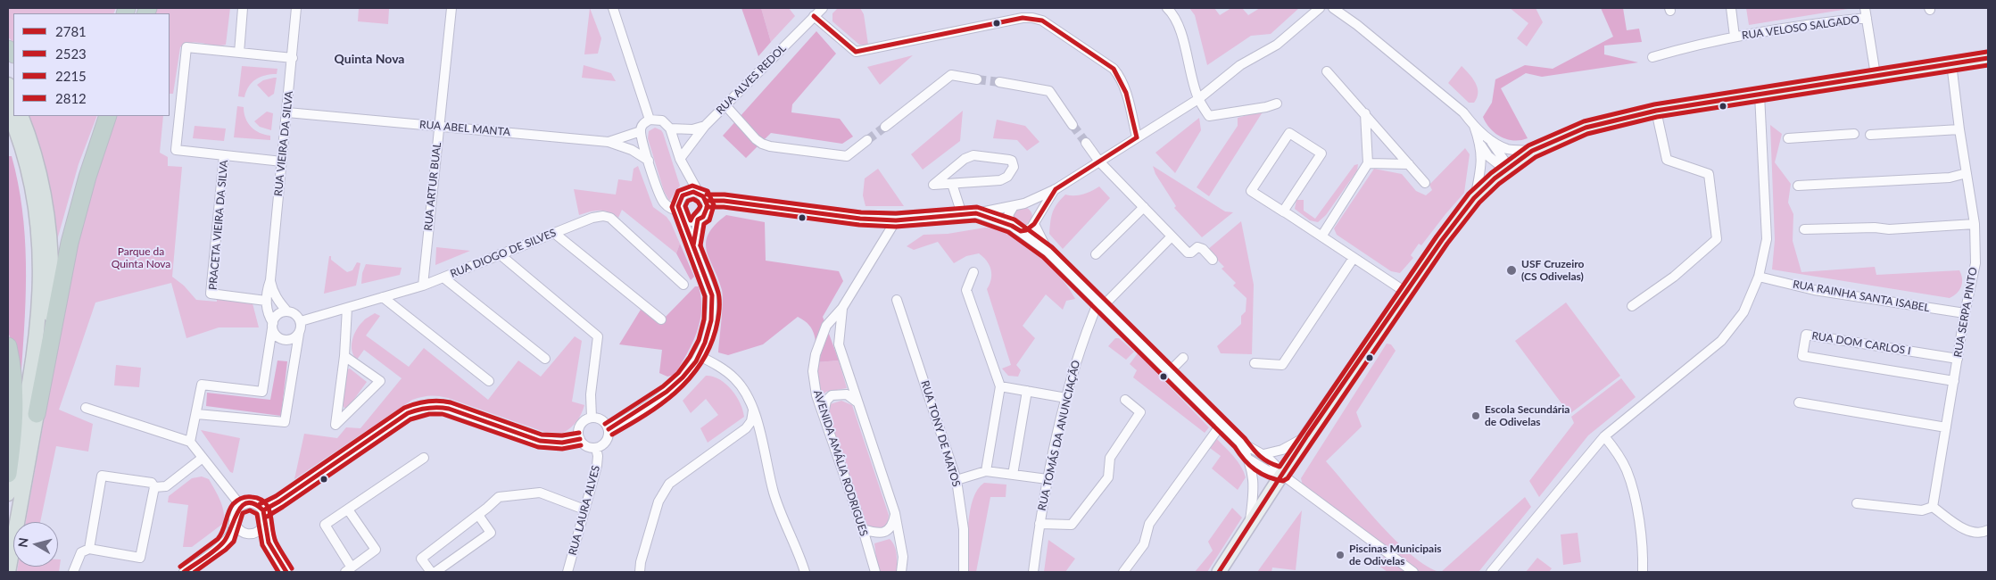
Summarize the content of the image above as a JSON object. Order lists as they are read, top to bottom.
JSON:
{
  "streets": {
    "street": [
      "RUA VELOSO SALGADO",
      "RUA ALVES REDOL",
      "RUA ABEL MANTA",
      "RUA VIEIRA DA SILVA",
      "RUA ARTUR BUAL",
      "PRACETA VIEIRA DA SILVA",
      "RUA DIOGO DE SILVES",
      "RUA RAINHA SANTA ISABEL",
      "RUA SERPA PINTO",
      "RUA DOM CARLOS I",
      "RUA TONY DE MATOS",
      "RUA TOMÁS DA ANUNCIAÇÃO",
      "AVENIDA AMÁLIA RODRIGUES",
      "RUA LAURA ALVES"
    ]
  },
  "crossings": [
    ["RUA ABEL MANTA", "RUA VIEIRA DA SILVA"],
    ["RUA ABEL MANTA", "RUA ARTUR BUAL"],
    ["RUA VIEIRA DA SILVA", "PRACETA VIEIRA DA SILVA"],
    ["RUA VIEIRA DA SILVA", "RUA DIOGO DE SILVES"],
    ["RUA ARTUR BUAL", "RUA DIOGO DE SILVES"],
    ["RUA RAINHA SANTA ISABEL", "RUA SERPA PINTO"],
    ["RUA SERPA PINTO", "RUA DOM CARLOS I"]
  ],
  "districts": ["Quinta Nova"],
  "parks": ["Parque da Quinta Nova"],
  "places": ["USF Cruzeiro (CS Odivelas)", "Escola Secundária de Odivelas", "Piscinas Municipais de Odivelas"],
  "lines": [
    "transit line 2781",
    "transit line 2215",
    "transit line 2812",
    "transit line 2523"
  ],
  "legend": [
    "2781",
    "2523",
    "2215",
    "2812"
  ],
  "north": "left"
}
